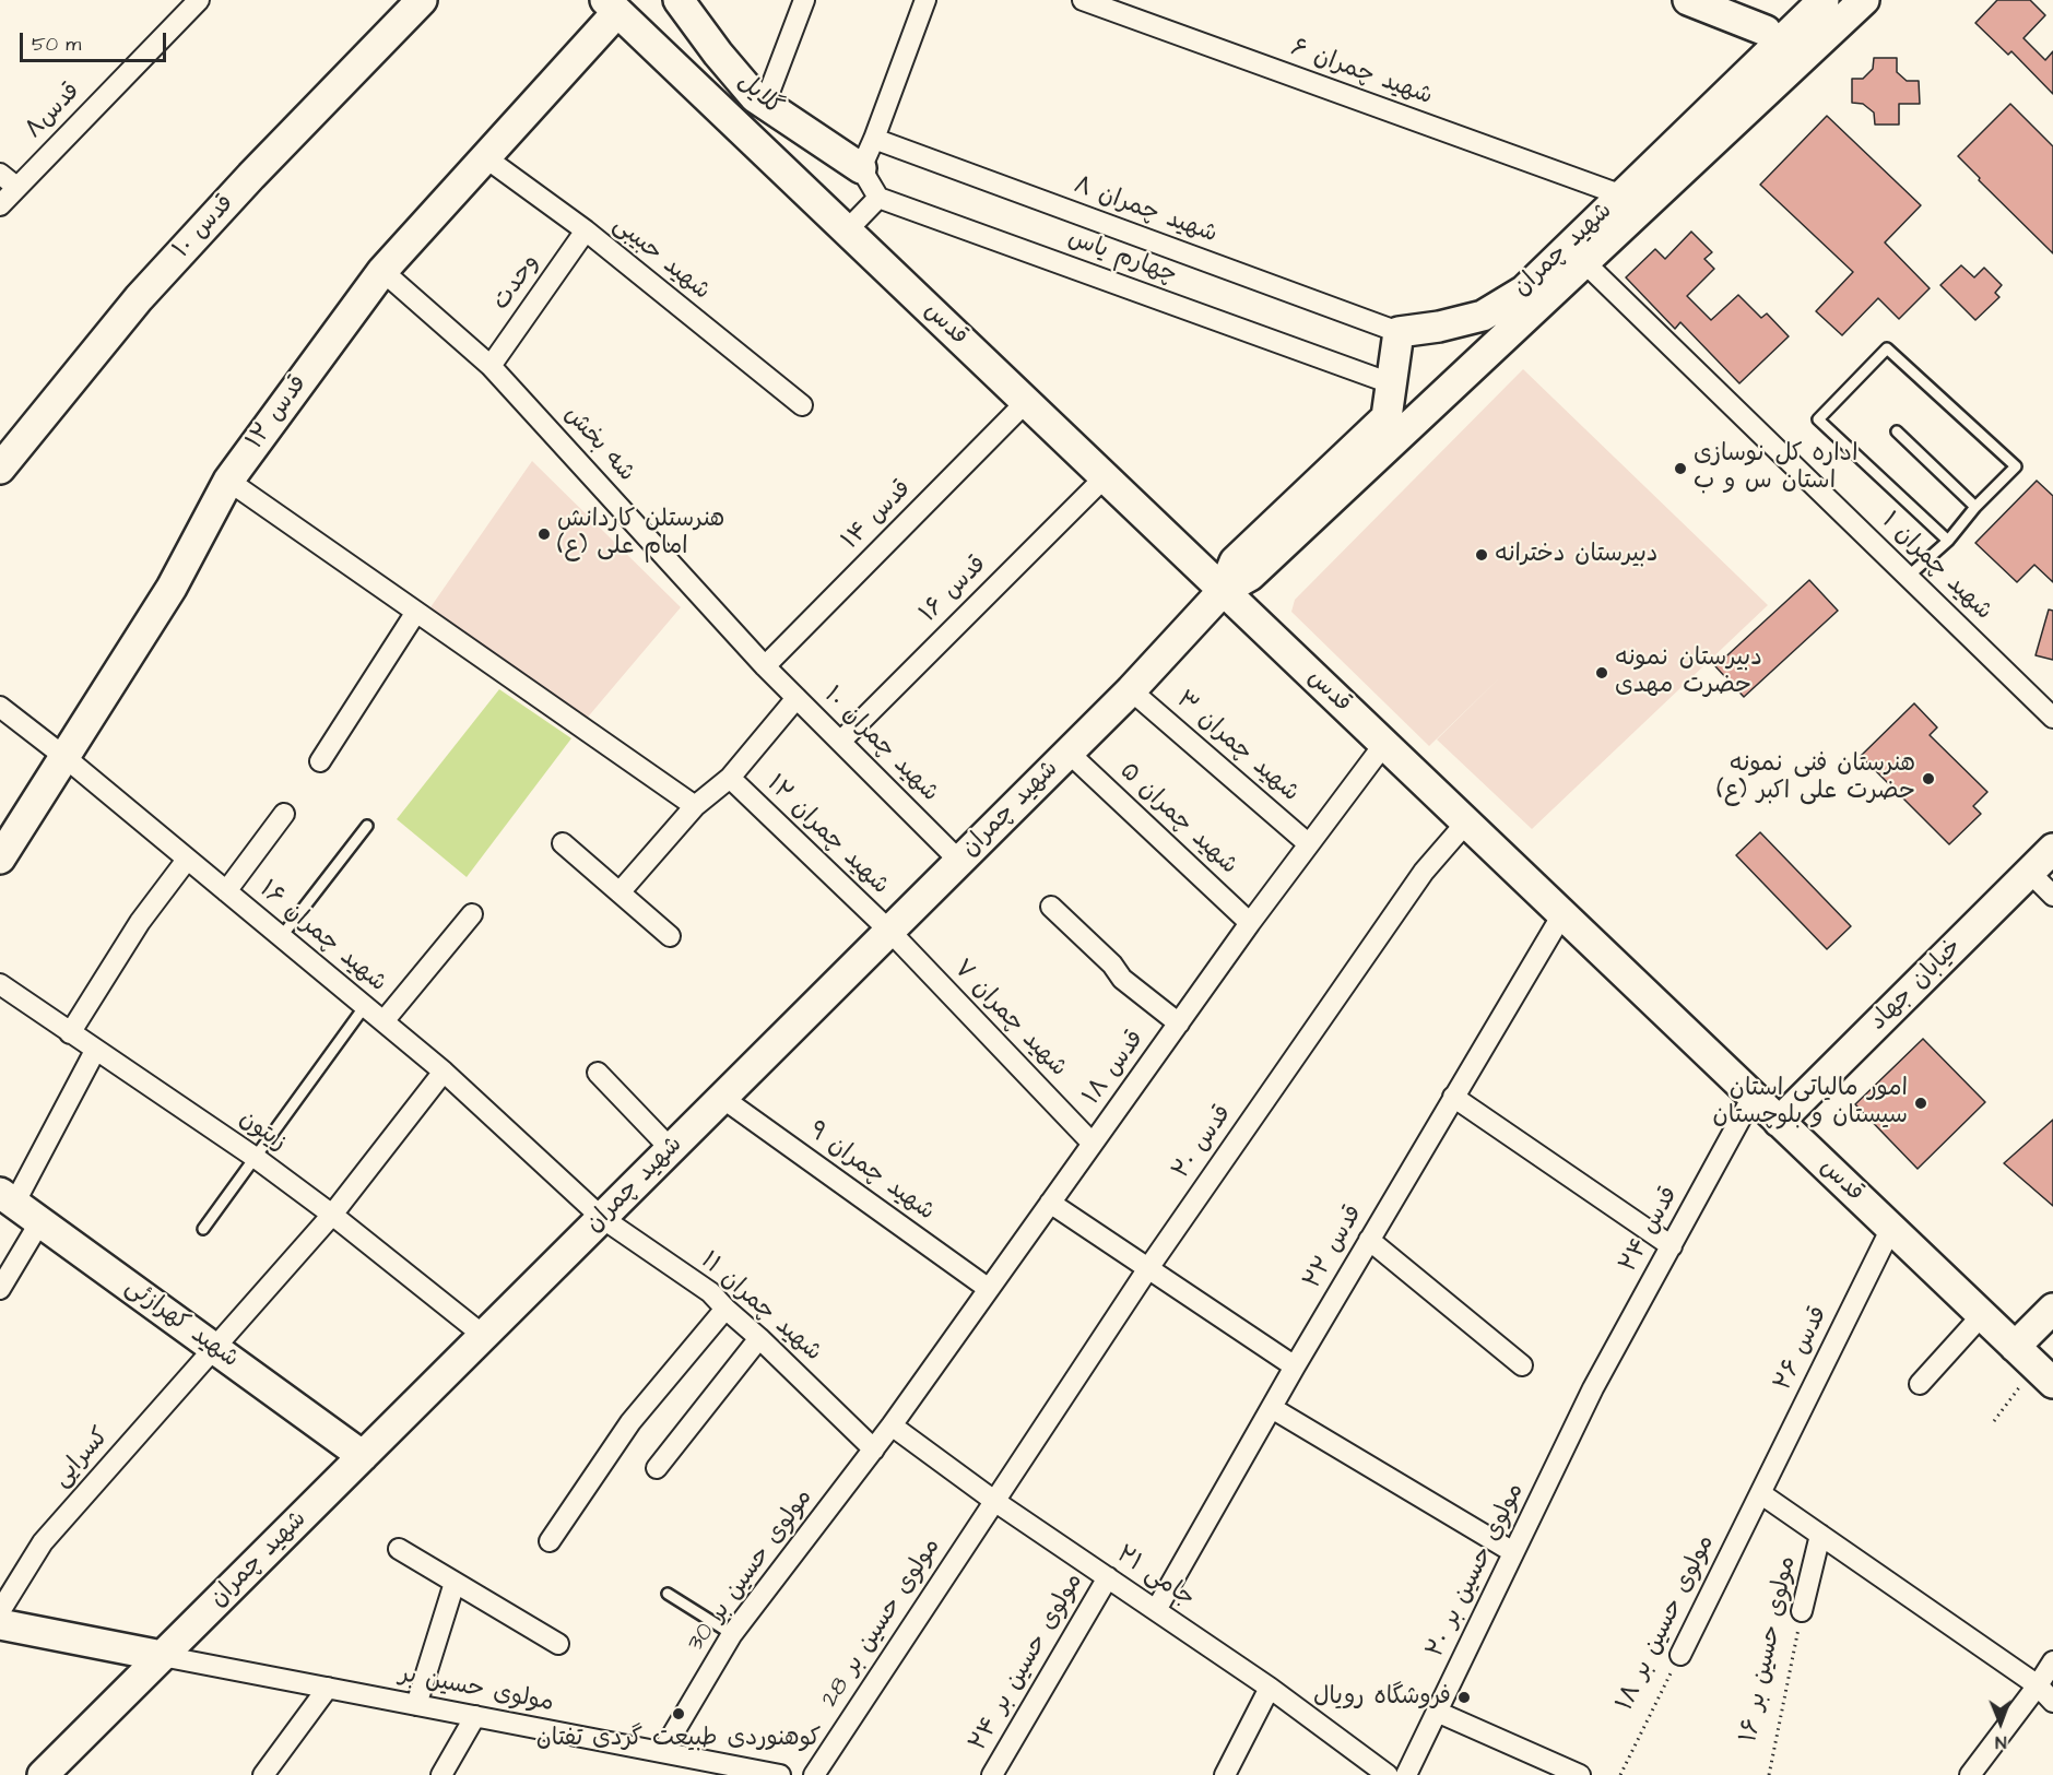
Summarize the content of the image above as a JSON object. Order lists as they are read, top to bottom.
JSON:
{
  "streets": {
    "street": [
      "شهید چمران ۶",
      "گلایل",
      "قدس۸",
      "شهید چمران ۸",
      "قدس ۱۰",
      "شهید چمران",
      "چهارم یاس",
      "شهید حبیبی",
      "وحدت",
      "قدس",
      "قدس ۱۲",
      "شه بخش",
      "قدس ۱۴",
      "شهید چمران ۱",
      "قدس ۱۶",
      "شهید چمران ۱۰",
      "شهید چمران ۳",
      "شهید چمران ۵",
      "شهید چمران ۱۲",
      "شهید چمران ۱۶",
      "خیابان جهاد",
      "شهید چمران ۷",
      "قدس ۱۸",
      "زیتون",
      "قدس ۲۰",
      "شهید چمران ۹",
      "قدس ۲۴",
      "قدس ۲۲",
      "شهید چمران ۱۱",
      "شهید کهرازئی",
      "قدس ۲۶",
      "کسرایی",
      "مولوی حسین بر 30",
      "مولوی حسین بر ۲۰",
      "جامی ۲۱",
      "مولوی حسین بر 28",
      "مولوی حسین بر ۱۸",
      "مولوی حسین بر ۱۶",
      "مولوی حسین بر ۲۴",
      "مولوی حسین بر"
    ]
  },
  "crossings": [
    ["شهید چمران ۶", "شهید چمران"],
    ["شهید چمران ۸", "شهید چمران"],
    ["شهید چمران", "چهارم یاس"],
    ["شهید چمران", "قدس"],
    ["شهید چمران", "شهید چمران ۱"],
    ["شهید چمران", "شهید چمران ۱۰"],
    ["شهید چمران", "شهید چمران ۳"],
    ["شهید چمران", "شهید چمران ۵"],
    ["شهید چمران", "شهید چمران ۱۲"],
    ["شهید چمران", "شهید چمران ۱۶"],
    ["شهید چمران", "شهید چمران ۷"],
    ["شهید چمران", "زیتون"],
    ["شهید چمران", "شهید چمران ۹"],
    ["شهید چمران", "شهید چمران ۱۱"],
    ["شهید چمران", "شهید کهرازئی"],
    ["شهید چمران", "مولوی حسین بر"],
    ["شهید حبیبی", "وحدت"],
    ["شهید حبیبی", "قدس ۱۲"],
    ["وحدت", "شه بخش"],
    ["قدس", "قدس ۱۲"],
    ["قدس", "قدس ۱۴"],
    ["قدس", "قدس ۱۶"],
    ["قدس", "خیابان جهاد"],
    ["قدس", "قدس ۱۸"],
    ["قدس", "قدس ۲۰"],
    ["قدس", "قدس ۲۴"],
    ["قدس", "قدس ۲۲"],
    ["قدس", "قدس ۲۶"],
    ["قدس ۱۲", "شه بخش"],
    ["قدس ۱۲", "شهید چمران ۱۶"],
    ["شه بخش", "قدس ۱۴"],
    ["شه بخش", "شهید چمران ۱۰"],
    ["قدس ۱۴", "شهید چمران ۱۰"],
    ["قدس ۱۶", "شهید چمران ۱۰"],
    ["شهید چمران ۳", "قدس ۱۸"],
    ["شهید چمران ۵", "قدس ۱۸"],
    ["شهید چمران ۱۲", "شهید چمران ۷"],
    ["شهید چمران ۱۶", "شهید چمران ۱۱"],
    ["شهید چمران ۱۶", "کسرایی"],
    ["شهید چمران ۷", "قدس ۱۸"],
    ["قدس ۱۸", "شهید چمران ۹"],
    ["قدس ۱۸", "مولوی حسین بر 30"],
    ["قدس ۱۸", "جامی ۲۱"],
    ["زیتون", "کسرایی"],
    ["قدس ۲۰", "جامی ۲۱"],
    ["قدس ۲۰", "مولوی حسین بر 28"],
    ["قدس ۲۴", "مولوی حسین بر ۲۰"],
    ["قدس ۲۲", "جامی ۲۱"],
    ["شهید چمران ۱۱", "مولوی حسین بر 30"],
    ["شهید کهرازئی", "کسرایی"],
    ["قدس ۲۶", "مولوی حسین بر ۱۸"],
    ["مولوی حسین بر 30", "جامی ۲۱"],
    ["مولوی حسین بر 30", "مولوی حسین بر"],
    ["جامی ۲۱", "مولوی حسین بر 28"],
    ["جامی ۲۱", "مولوی حسین بر ۲۴"]
  ],
  "places": [
    "اداره کل نوسازی استان س و ب",
    "هنرستلن کاردانش امام علی (ع)",
    "دبیرستان دخترانه",
    "دبیرستان نمونه حضرت مهدی",
    "هنرستان فنی نمونه حضرت علی اکبر (ع)",
    "امور مالیاتی استان سیستان و بلوچستان",
    "فروشگاه رویال",
    "کوهنوردی طبیعت گردی تفتان"
  ],
  "scale_bar": "50 m",
  "north": "bottom"
}
